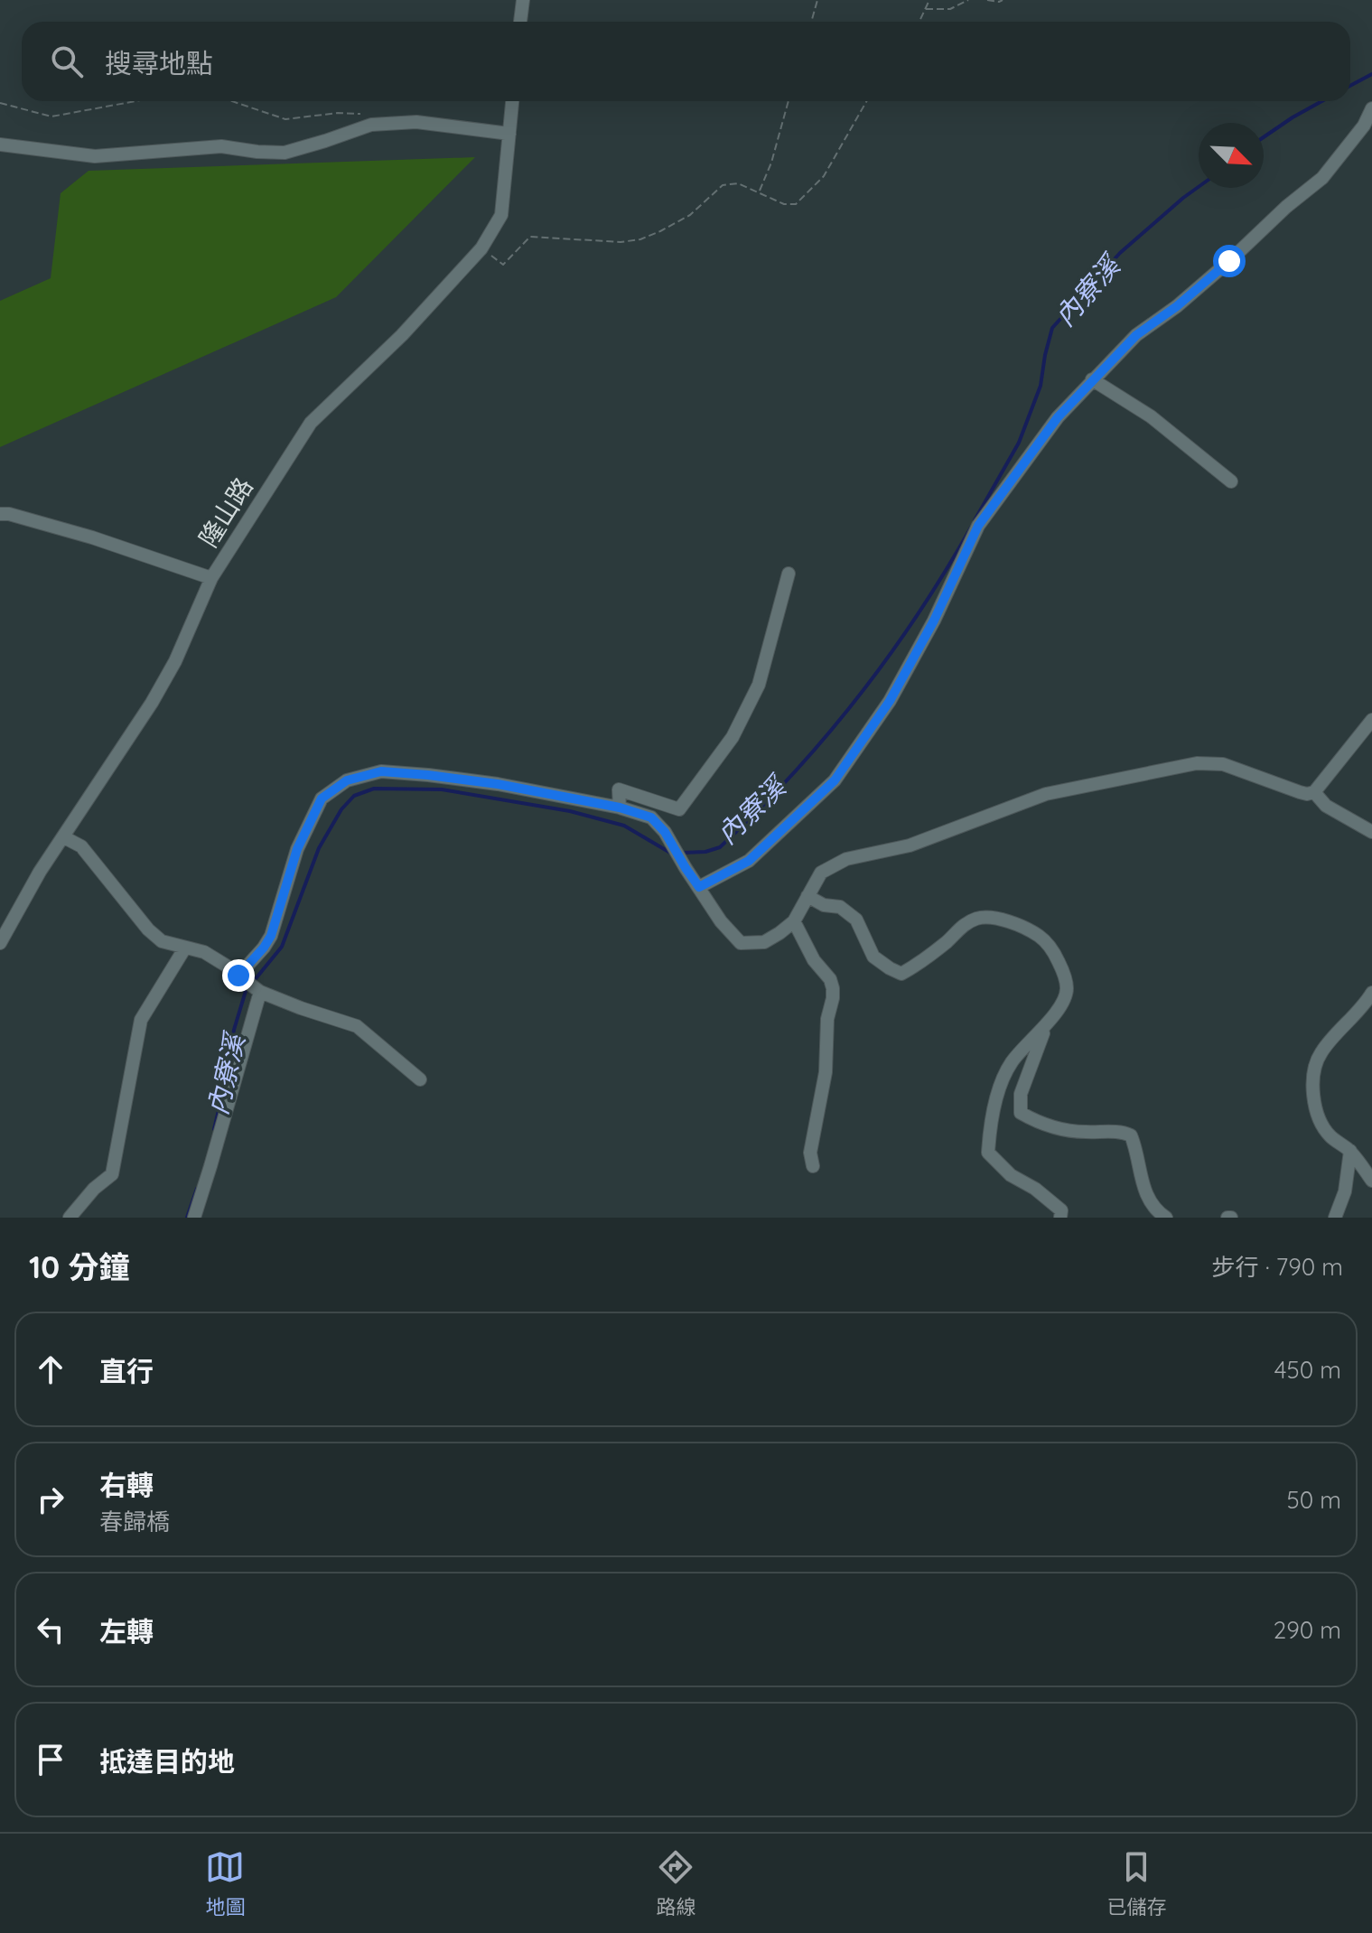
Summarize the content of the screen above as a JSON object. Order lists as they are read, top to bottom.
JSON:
{
  "streets": {
    "street": ["隆山路"]
  },
  "water": ["內寮溪"],
  "north": "bottom right",
  "page": {
    "search": "搜尋地點",
    "heading": ["10 分鐘", "步行 · 790 m"],
    "list": [
      ["直行", "450 m"],
      ["右轉", "春歸橋", "50 m"],
      ["左轉", "290 m"],
      "抵達目的地"
    ],
    "nav": ["地圖", "路線", "已儲存"]
  }
}
